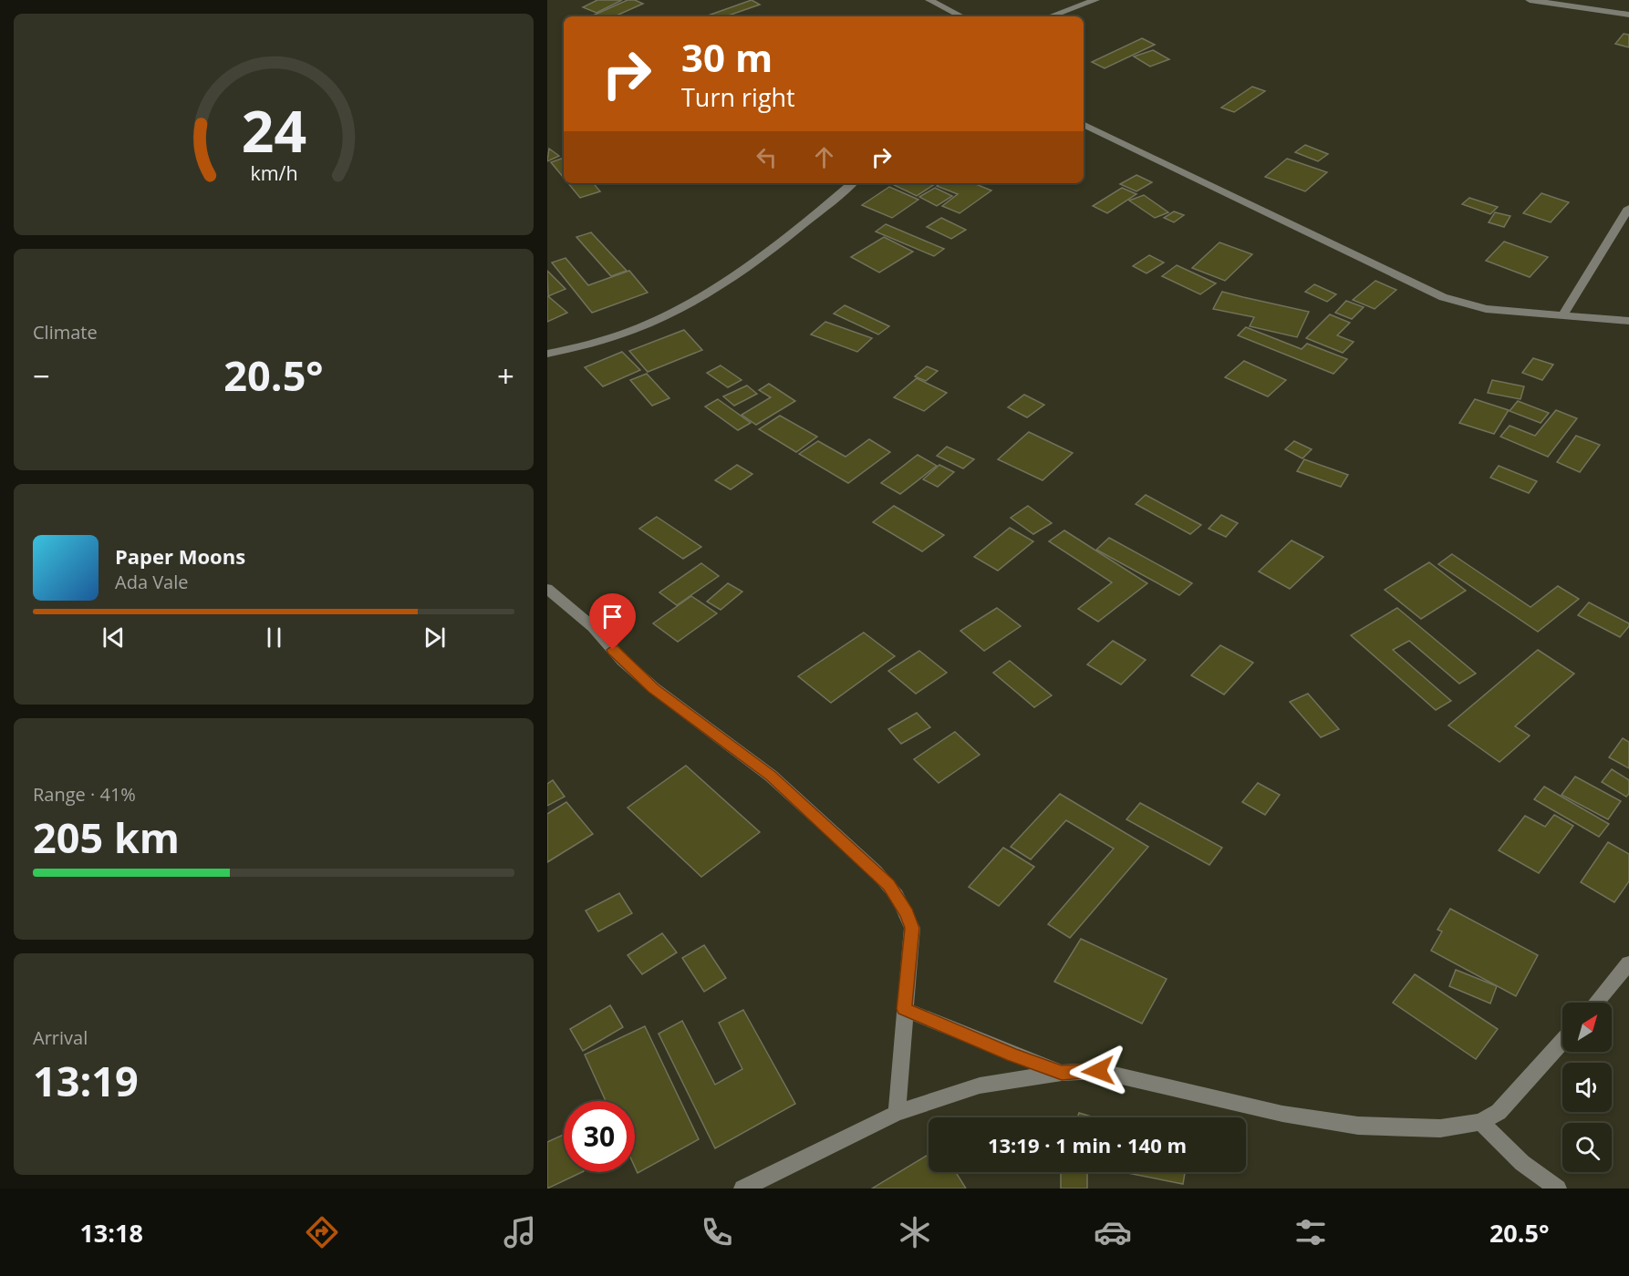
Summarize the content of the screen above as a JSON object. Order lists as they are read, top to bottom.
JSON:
{
  "north": "top right",
  "page": {
    "turn": ["30 m", "Turn right"],
    "tile": [
      "Climate",
      ["Range · 41%", "205 km"],
      ["Arrival", "13:19"]
    ],
    "heat": ["−", "20.5°", "+"],
    "song": ["Paper Moons", "Ada Vale"],
    "limit": "30",
    "trip": "13:19 · 1 min · 140 m",
    "tabs": ["13:18", "20.5°"],
    "gauge": ["24", "km/h"]
  }
}
